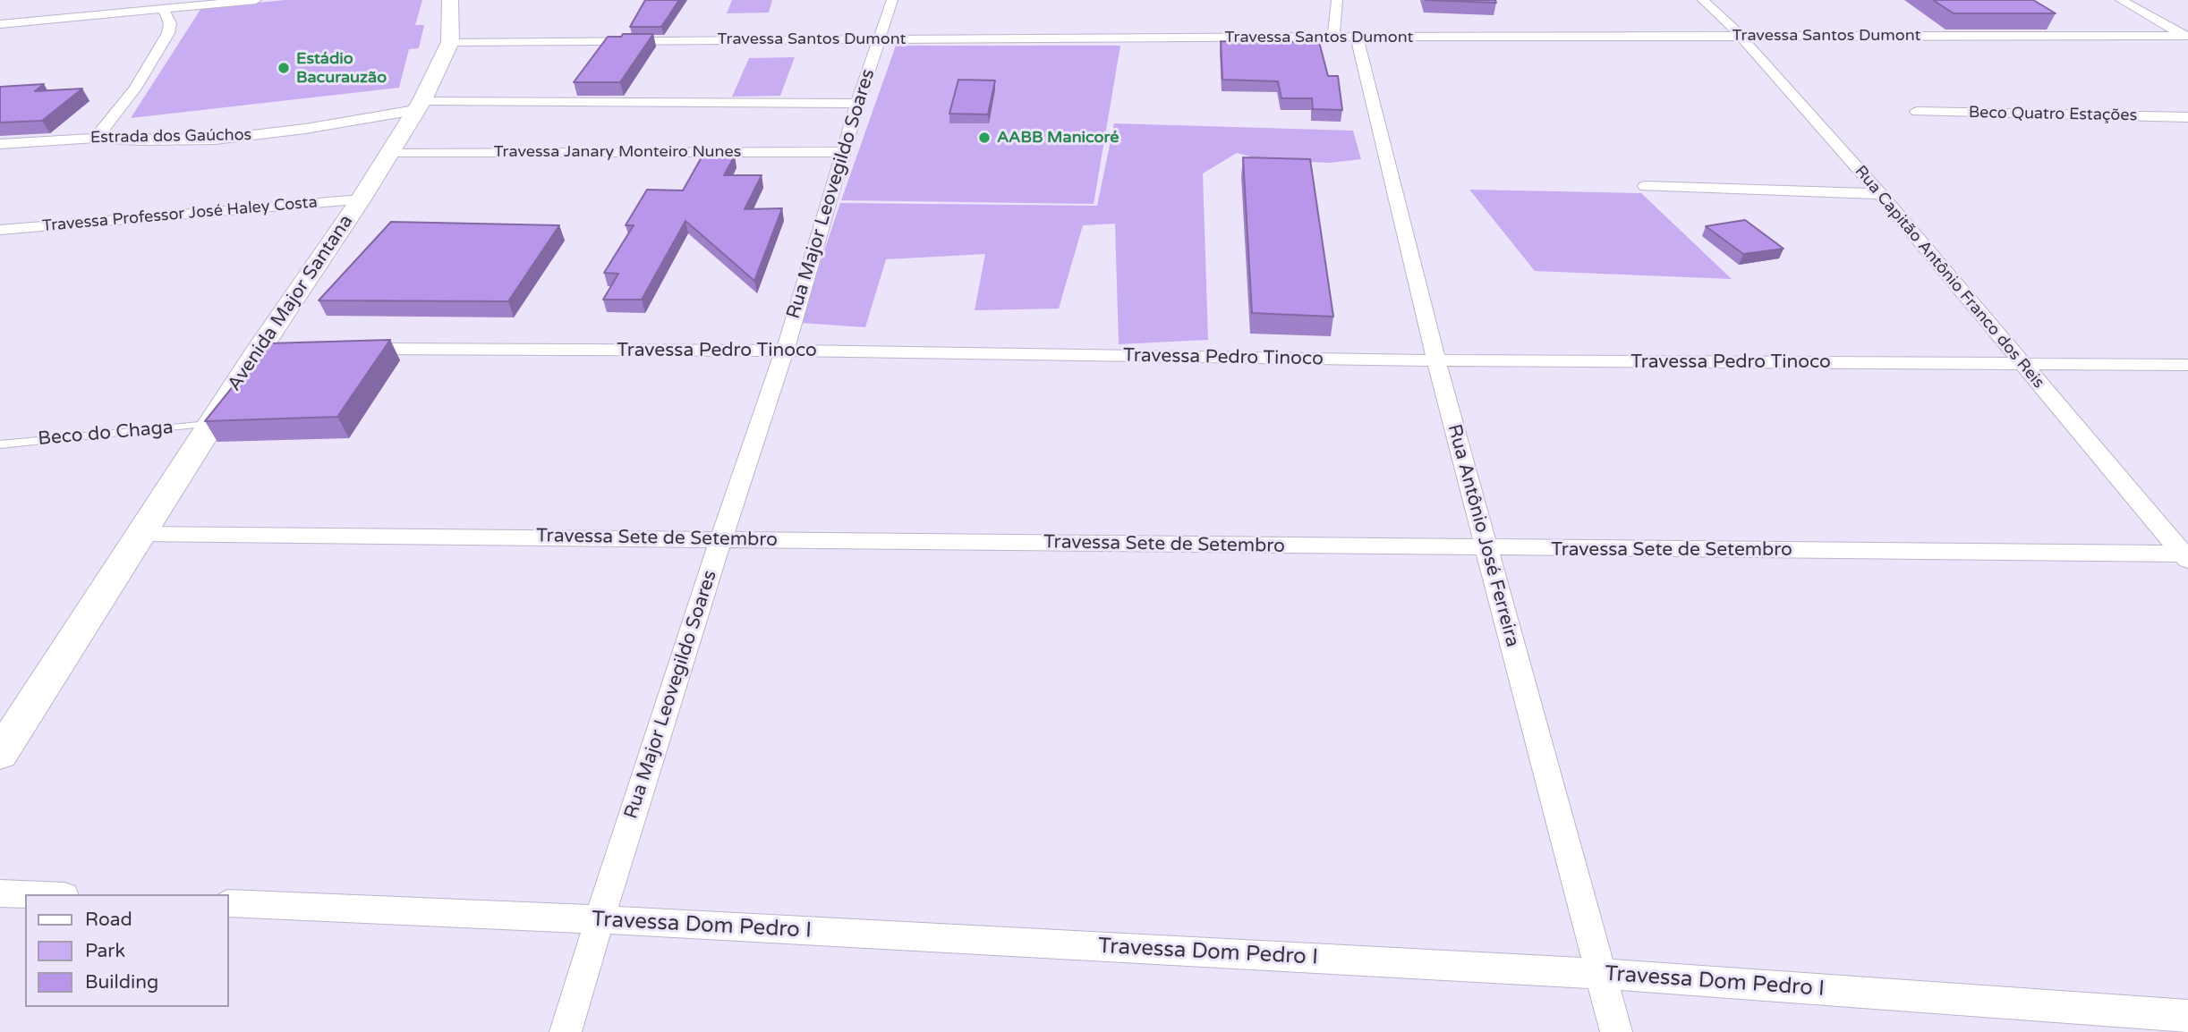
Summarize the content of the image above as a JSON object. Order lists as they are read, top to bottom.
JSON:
{
  "streets": {
    "street": [
      "Travessa Santos Dumont",
      "Beco Quatro Estações",
      "Estrada dos Gaúchos",
      "Travessa Janary Monteiro Nunes",
      "Rua Major Leovegildo Soares",
      "Travessa Professor José Haley Costa",
      "Rua Capitão Antônio Franco dos Reis",
      "Avenida Major Santana",
      "Travessa Pedro Tinoco",
      "Rua Antônio José Ferreira",
      "Travessa Sete de Setembro",
      "Travessa Dom Pedro I"
    ],
    "lane": ["Beco do Chaga"]
  },
  "crossings": [
    ["Travessa Santos Dumont", "Rua Major Leovegildo Soares"],
    ["Travessa Santos Dumont", "Rua Capitão Antônio Franco dos Reis"],
    ["Travessa Santos Dumont", "Avenida Major Santana"],
    ["Travessa Santos Dumont", "Rua Antônio José Ferreira"],
    ["Estrada dos Gaúchos", "Avenida Major Santana"],
    ["Travessa Janary Monteiro Nunes", "Rua Major Leovegildo Soares"],
    ["Travessa Janary Monteiro Nunes", "Avenida Major Santana"],
    ["Rua Major Leovegildo Soares", "Travessa Pedro Tinoco"],
    ["Rua Major Leovegildo Soares", "Travessa Sete de Setembro"],
    ["Rua Major Leovegildo Soares", "Travessa Dom Pedro I"],
    ["Travessa Professor José Haley Costa", "Avenida Major Santana"],
    ["Rua Capitão Antônio Franco dos Reis", "Travessa Pedro Tinoco"],
    ["Rua Capitão Antônio Franco dos Reis", "Travessa Sete de Setembro"],
    ["Avenida Major Santana", "Beco do Chaga"],
    ["Avenida Major Santana", "Travessa Sete de Setembro"],
    ["Travessa Pedro Tinoco", "Rua Antônio José Ferreira"],
    ["Rua Antônio José Ferreira", "Travessa Sete de Setembro"],
    ["Rua Antônio José Ferreira", "Travessa Dom Pedro I"]
  ],
  "places": ["Estádio Bacurauzão", "AABB Manicoré"],
  "legend": ["Road", "Park", "Building"]
}
